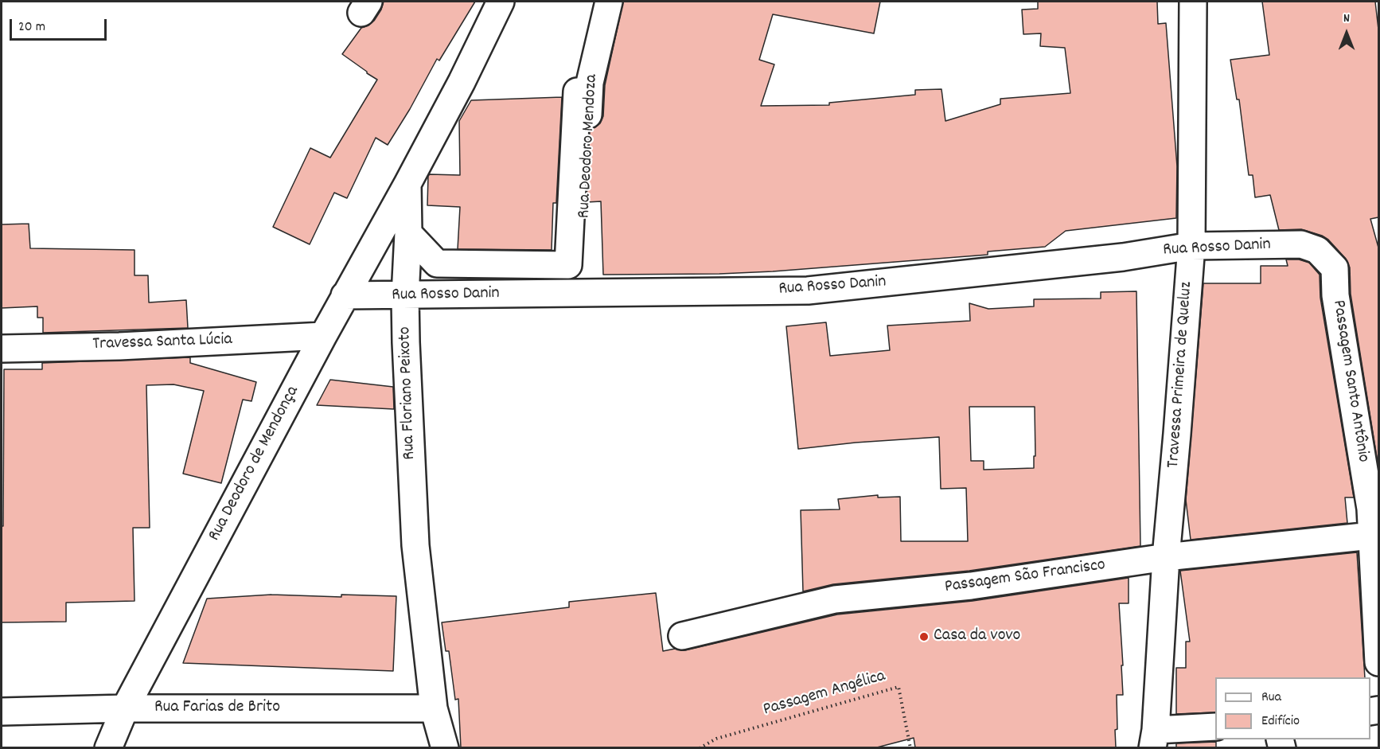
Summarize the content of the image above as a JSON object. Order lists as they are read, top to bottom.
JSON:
{
  "streets": {
    "street": [
      "Rua Deodoro Mendoza",
      "Rua Rosso Danin",
      "Travessa Santa Lúcia",
      "Travessa Primeira de Queluz",
      "Passagem Santo Antônio",
      "Rua Floriano Peixoto",
      "Rua Deodoro de Mendonça",
      "Passagem São Francisco",
      "Rua Farias de Brito"
    ],
    "path": ["Passagem Angélica"]
  },
  "crossings": [
    ["Rua Deodoro Mendoza", "Rua Rosso Danin"],
    ["Rua Rosso Danin", "Travessa Primeira de Queluz"],
    ["Rua Rosso Danin", "Passagem Santo Antônio"],
    ["Rua Rosso Danin", "Rua Floriano Peixoto"],
    ["Rua Rosso Danin", "Rua Deodoro de Mendonça"],
    ["Travessa Santa Lúcia", "Rua Deodoro de Mendonça"],
    ["Travessa Primeira de Queluz", "Passagem São Francisco"],
    ["Passagem Santo Antônio", "Passagem São Francisco"],
    ["Rua Floriano Peixoto", "Rua Deodoro de Mendonça"],
    ["Rua Floriano Peixoto", "Rua Farias de Brito"],
    ["Rua Deodoro de Mendonça", "Rua Farias de Brito"]
  ],
  "places": ["Casa da vovo"],
  "legend": ["Rua", "Edifício"],
  "scale_bar": "20 m",
  "north": "top"
}
